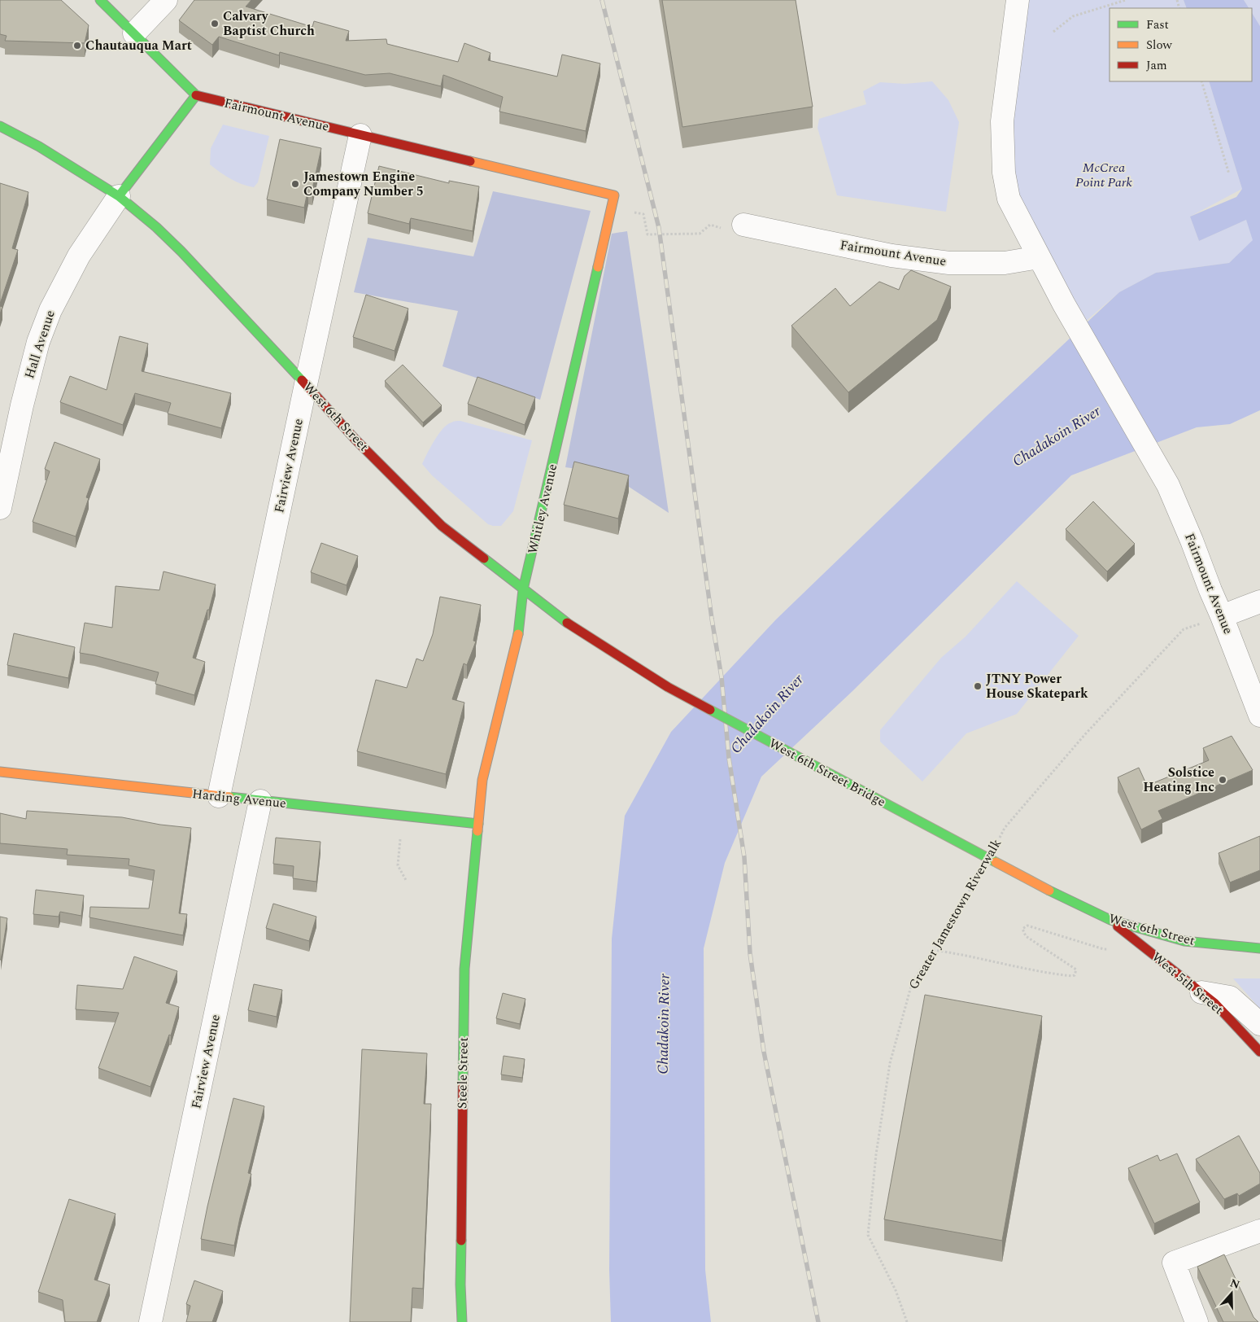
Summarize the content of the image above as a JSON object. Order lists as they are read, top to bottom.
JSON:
{
  "streets": {
    "street": [
      "Fairmount Avenue",
      "Hall Avenue",
      "West 6th Street",
      "Fairview Avenue",
      "Whitley Avenue",
      "West 6th Street Bridge",
      "Harding Avenue",
      "West 5th Street",
      "Steele Street"
    ],
    "path": ["Greater Jamestown Riverwalk"]
  },
  "crossings": [
    ["Fairmount Avenue", "Fairview Avenue"],
    ["Fairmount Avenue", "Whitley Avenue"],
    ["Fairmount Avenue", "Greater Jamestown Riverwalk"],
    ["Hall Avenue", "West 6th Street"],
    ["West 6th Street", "Fairview Avenue"],
    ["West 6th Street", "Whitley Avenue"],
    ["West 6th Street", "West 6th Street Bridge"],
    ["West 6th Street", "West 5th Street"],
    ["Fairview Avenue", "Harding Avenue"],
    ["Whitley Avenue", "Harding Avenue"],
    ["Whitley Avenue", "Steele Street"],
    ["Harding Avenue", "Steele Street"]
  ],
  "water": ["Chadakoin River"],
  "parks": ["McCrea Point Park"],
  "places": [
    "Calvary Baptist Church",
    "Chautauqua Mart",
    "Jamestown Engine Company Number 5",
    "JTNY Power House Skatepark",
    "Solstice Heating Inc"
  ],
  "legend": ["Fast", "Slow", "Jam"],
  "north": "top"
}
